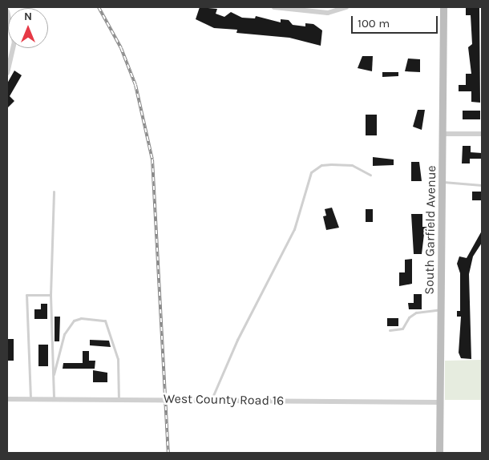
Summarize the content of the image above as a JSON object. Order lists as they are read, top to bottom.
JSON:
{
  "streets": {
    "street": ["South Garfield Avenue", "West County Road 16"]
  },
  "crossings": [
    ["South Garfield Avenue", "West County Road 16"]
  ],
  "scale_bar": "100 m",
  "north": "top"
}
